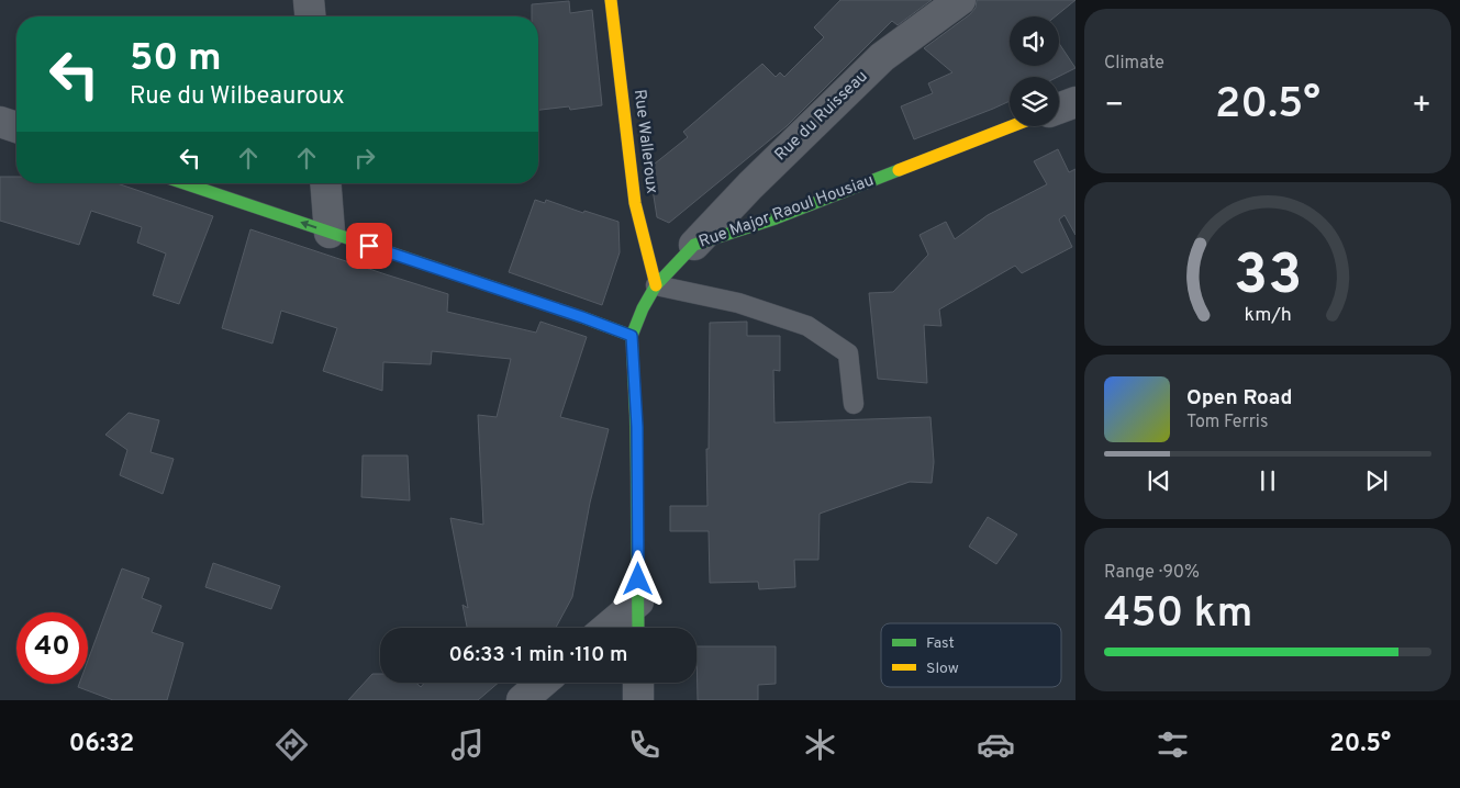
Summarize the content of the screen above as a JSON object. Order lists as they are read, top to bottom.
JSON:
{
  "streets": {
    "street": ["Rue du Ruisseau", "Rue Walleroux", "Rue Major Raoul Housiau"]
  },
  "crossings": [
    ["Rue du Ruisseau", "Rue Major Raoul Housiau"],
    ["Rue Walleroux", "Rue Major Raoul Housiau"]
  ],
  "legend": ["Fast", "Slow"],
  "page": {
    "tile": [
      "Climate",
      ["Range · 90%", "450 km"]
    ],
    "turn": ["50 m", "Rue du Wilbeauroux"],
    "heat": ["−", "20.5°", "+"],
    "song": ["Open Road", "Tom Ferris"],
    "limit": "40",
    "trip": "06:33 · 1 min · 110 m",
    "tabs": ["06:32", "20.5°"],
    "gauge": ["33", "km/h"]
  }
}
